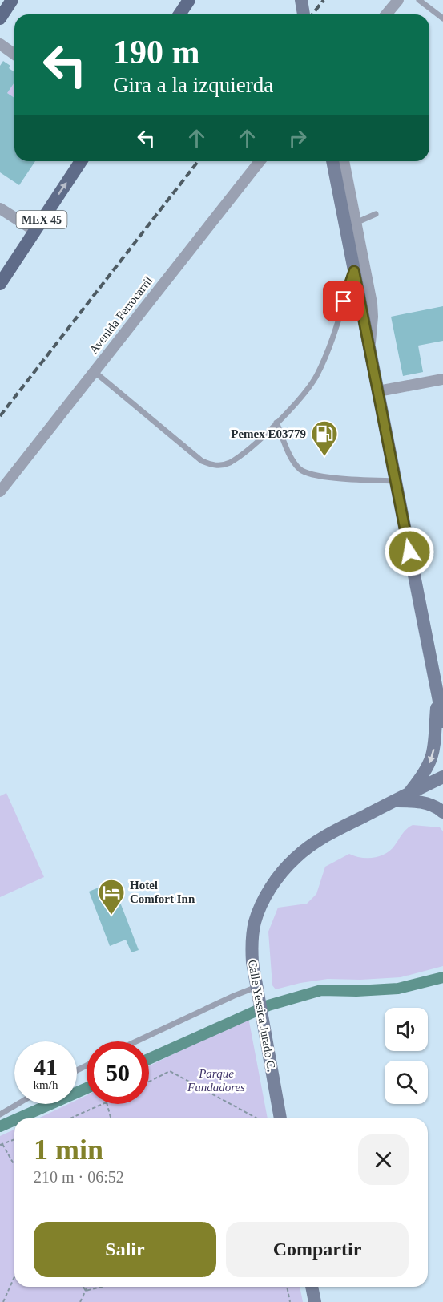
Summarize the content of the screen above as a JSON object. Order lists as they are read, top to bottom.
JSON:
{
  "streets": {
    "main road": ["MEX 45", "Calle Yessica Jurado C."],
    "street": ["Avenida Ferrocarril"]
  },
  "parks": ["Parque Fundadores"],
  "places": {
    "fuel station": ["Pemex E03779"],
    "hotel": ["Hotel Comfort Inn"]
  },
  "page": {
    "turn": ["190 m", "Gira a la izquierda"],
    "speed": "41 km/h",
    "limit": "50",
    "heading": ["1 min", "210 m · 06:52"],
    "buttons": ["Salir", "Compartir"]
  }
}
